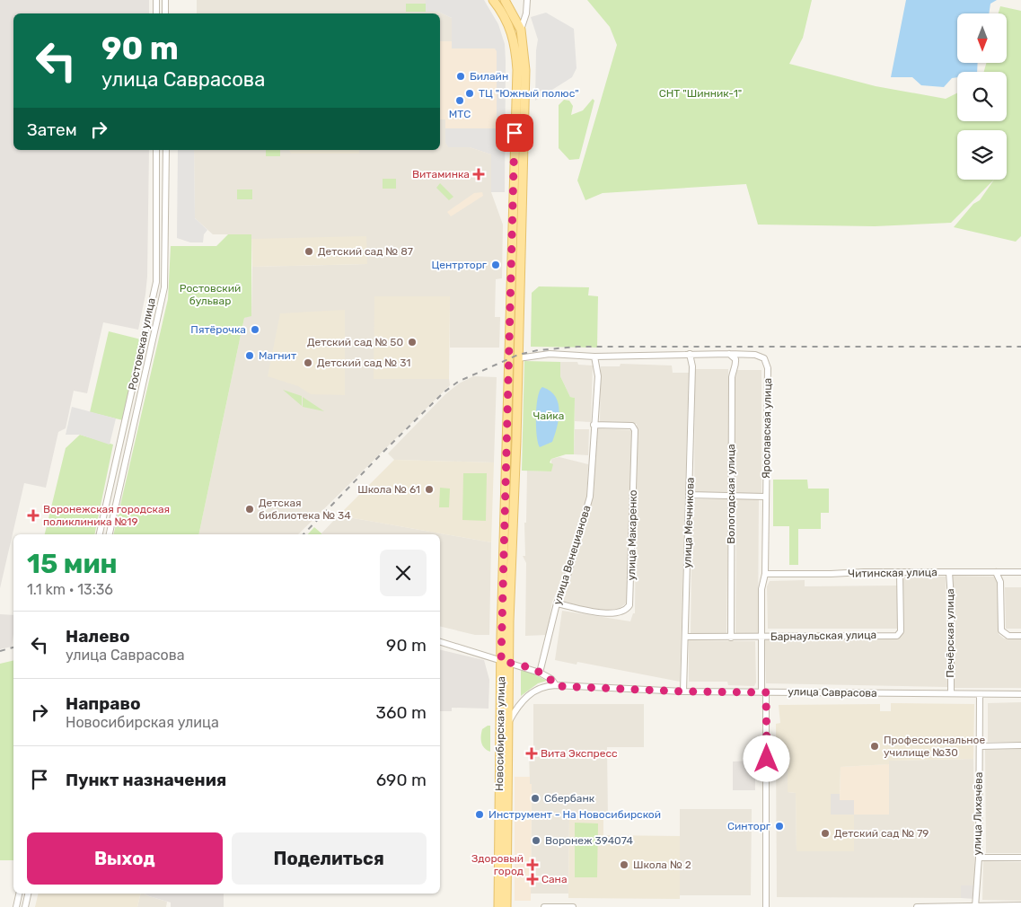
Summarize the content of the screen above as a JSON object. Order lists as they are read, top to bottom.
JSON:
{
  "streets": {
    "main road": ["Новосибирская улица"],
    "street": [
      "Ростовская улица",
      "Ярославская улица",
      "Вологодская улица",
      "улица Мечникова",
      "улица Макаренко",
      "улица Венецианова",
      "Читинская улица",
      "Печёрская улица",
      "Барнаульская улица",
      "улица Саврасова",
      "улица Лихачёва"
    ]
  },
  "crossings": [
    ["Ярославская улица", "Вологодская улица"],
    ["Ярославская улица", "улица Мечникова"],
    ["Ярославская улица", "улица Венецианова"],
    ["Ярославская улица", "Читинская улица"],
    ["Ярославская улица", "Барнаульская улица"],
    ["Ярославская улица", "улица Саврасова"],
    ["Ярославская улица", "Новосибирская улица"],
    ["Вологодская улица", "Барнаульская улица"],
    ["улица Мечникова", "Барнаульская улица"],
    ["улица Мечникова", "улица Саврасова"],
    ["улица Макаренко", "улица Венецианова"],
    ["Читинская улица", "Печёрская улица"],
    ["Читинская улица", "Барнаульская улица"],
    ["Печёрская улица", "улица Саврасова"],
    ["улица Саврасова", "Новосибирская улица"],
    ["улица Саврасова", "улица Лихачёва"]
  ],
  "parks": ["СНТ \"Шинник-1\"", "Ростовский бульвар", "Чайка"],
  "places": {
    "other": [
      "Билайн",
      "ТЦ \"Южный полюс\"",
      "МТС",
      "Детский сад № 87",
      "Центрторг",
      "Пятёрочка",
      "Детский сад № 50",
      "Магнит",
      "Детский сад № 31",
      "Школа № 61",
      "Детская библиотека № 34",
      "Профессиональное училище №30",
      "Сбербанк",
      "Инструмент - На Новосибирской",
      "Синторг",
      "Детский сад № 79",
      "Воронеж 394074",
      "Школа № 2"
    ],
    "health": [
      "Витаминка",
      "Воронежская городская поликлиника №19",
      "Вита Экспресс",
      "Здоровый город",
      "Сана"
    ]
  },
  "north": "bottom",
  "page": {
    "turn": ["90 m", "улица Саврасова"],
    "then": "Затем",
    "heading": ["15 мин", "1.1 km · 13:36"],
    "list": [
      {
        "name": "Налево",
        "note": "улица Саврасова",
        "value": "90 m"
      },
      {
        "name": "Направо",
        "note": "Новосибирская улица",
        "value": "360 m"
      },
      {
        "name": "Пункт назначения",
        "value": "690 m"
      }
    ],
    "buttons": ["Выход", "Поделиться"]
  }
}
